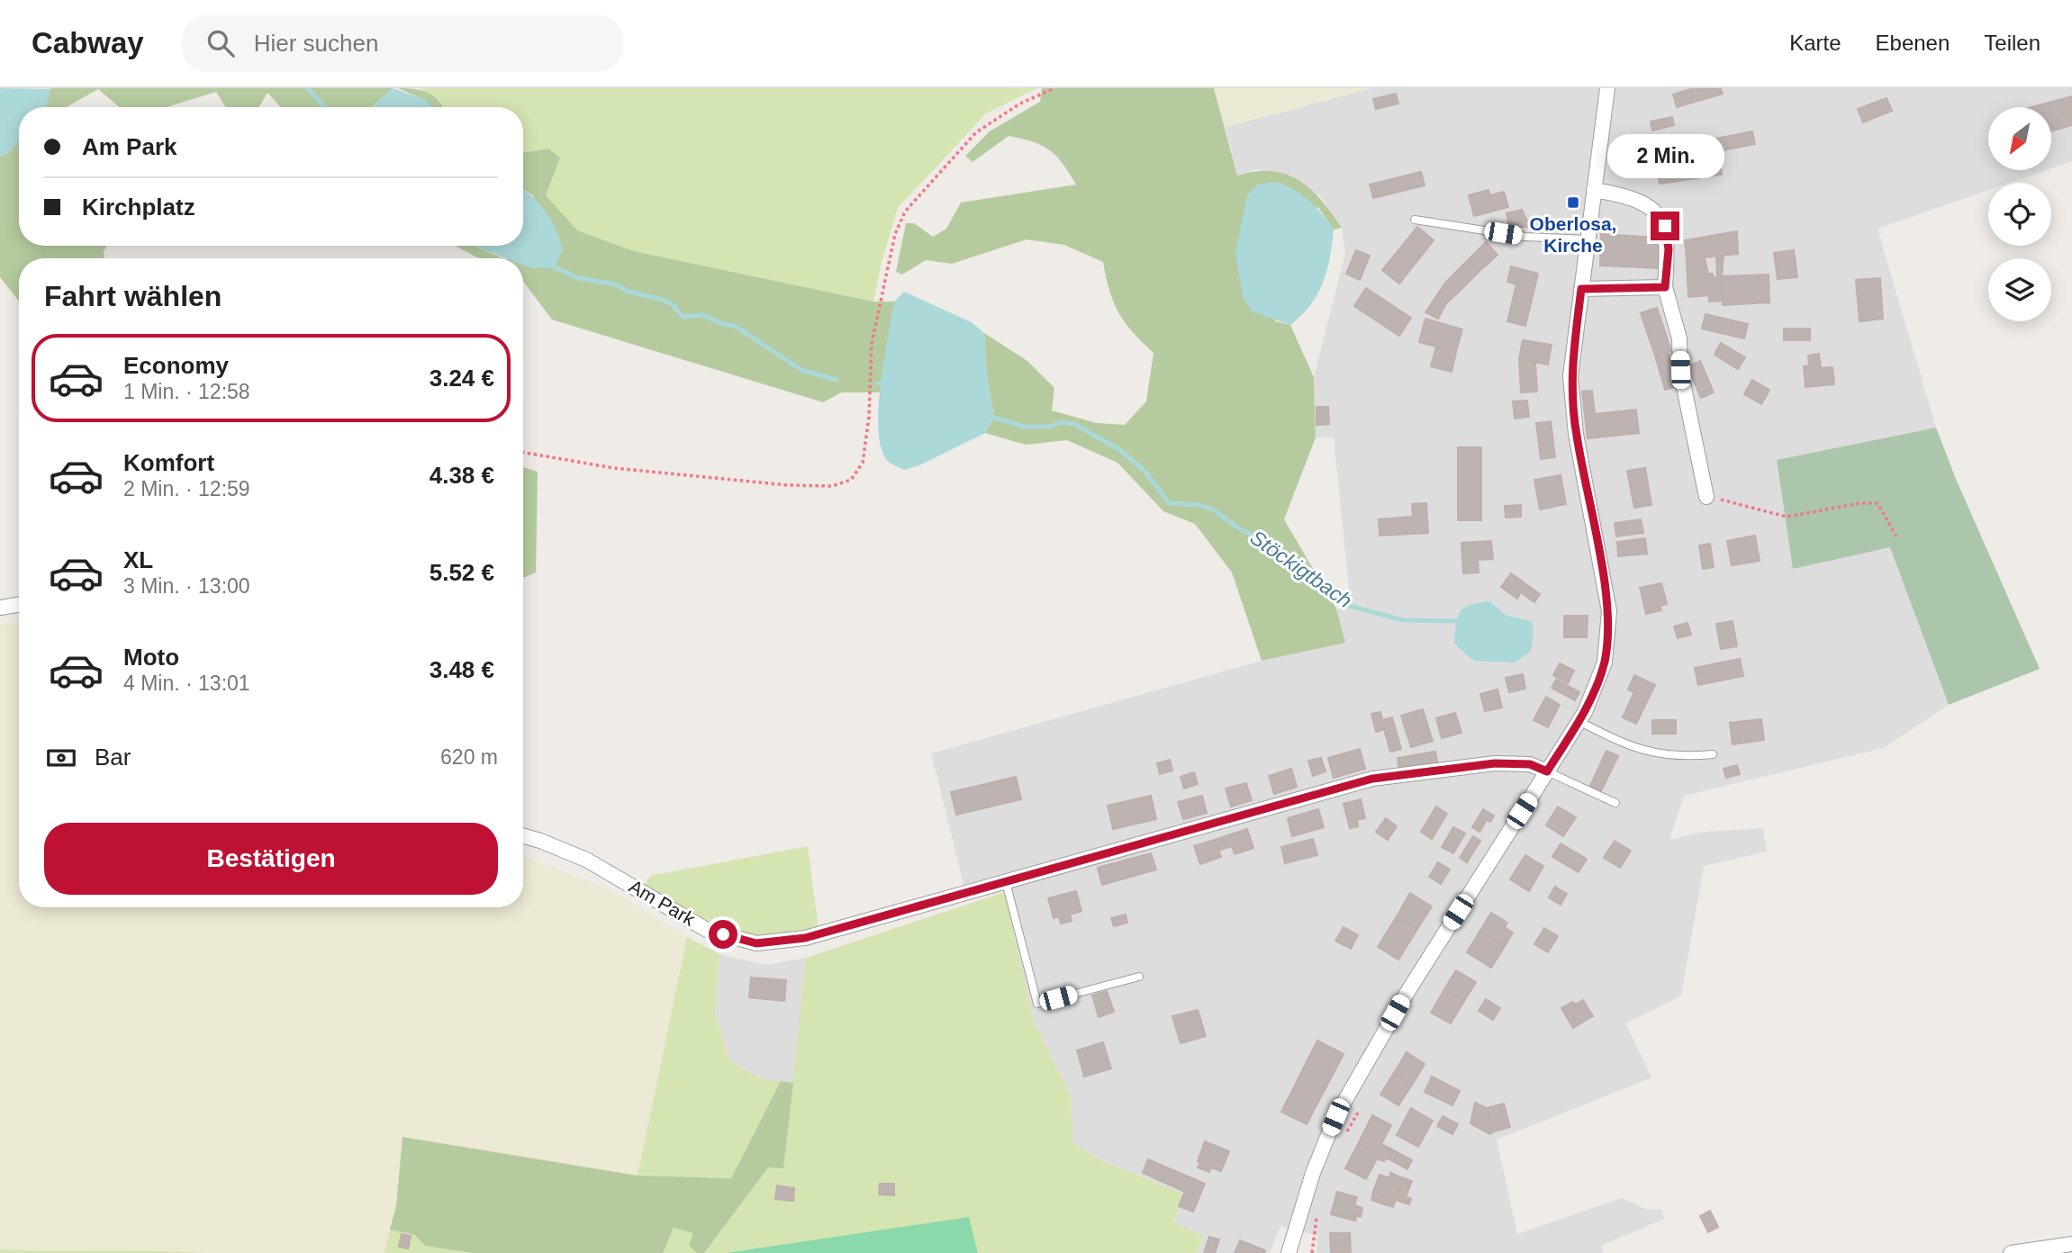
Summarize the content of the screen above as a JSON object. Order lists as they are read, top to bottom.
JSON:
{
  "streets": {
    "street": ["Am Park"]
  },
  "water": ["Stöckigtbach"],
  "places": {
    "transit": ["Oberlosa, Kirche"]
  },
  "north": "bottom left",
  "page": {
    "header": "Cabway",
    "search": "Hier suchen",
    "nav": ["Karte", "Ebenen", "Teilen"],
    "banner": ["Am Park", "Kirchplatz"],
    "bubble": "2 Min.",
    "heading": "Fahrt wählen",
    "list": [
      {
        "name": "Economy",
        "note": "1 Min. · 12:58",
        "value": "3.24 €"
      },
      {
        "name": "Komfort",
        "note": "2 Min. · 12:59",
        "value": "4.38 €"
      },
      {
        "name": "XL",
        "note": "3 Min. · 13:00",
        "value": "5.52 €"
      },
      {
        "name": "Moto",
        "note": "4 Min. · 13:01",
        "value": "3.48 €"
      }
    ],
    "pay": ["Bar", "620 m"],
    "buttons": "Bestätigen"
  }
}
